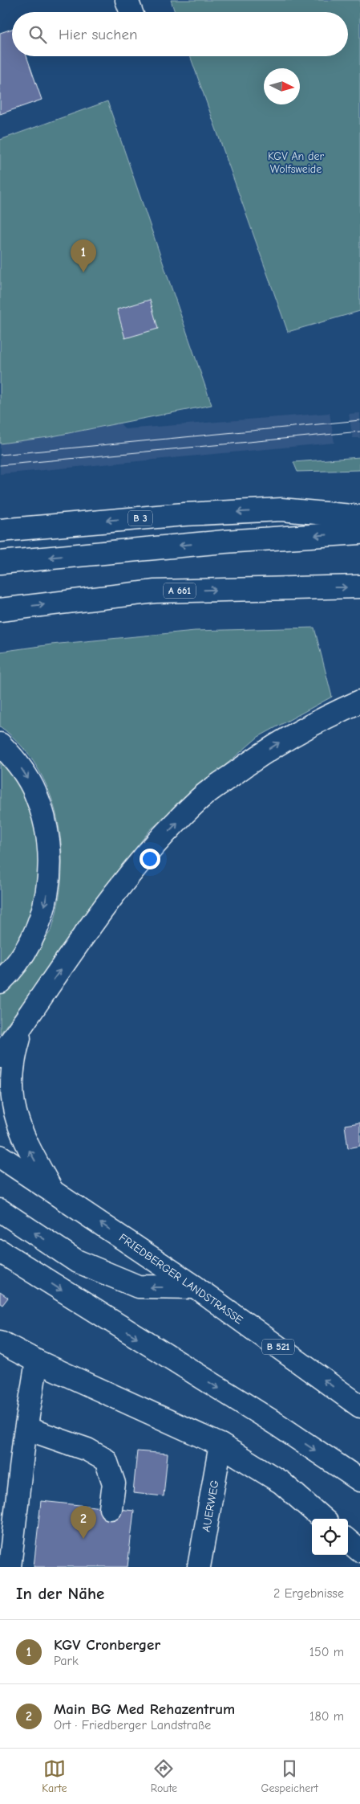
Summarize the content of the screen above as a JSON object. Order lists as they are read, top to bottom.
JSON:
{
  "streets": {
    "main road": [
      "B 3",
      "A 661",
      "FRIEDBERGER LANDSTRASSE",
      "B 521",
      "AUERWEG"
    ]
  },
  "parks": ["KGV An der Wolfsweide"],
  "north": "right",
  "page": {
    "search": "Hier suchen",
    "pins": ["1", "2"],
    "heading": ["In der Nähe", "2 Ergebnisse"],
    "list": [
      {
        "mark": "1",
        "name": "KGV Cronberger",
        "note": "Park",
        "value": "150 m"
      },
      {
        "mark": "2",
        "name": "Main BG Med Rehazentrum",
        "note": "Ort · Friedberger Landstraße",
        "value": "180 m"
      }
    ],
    "nav": ["Karte", "Route", "Gespeichert"]
  }
}
